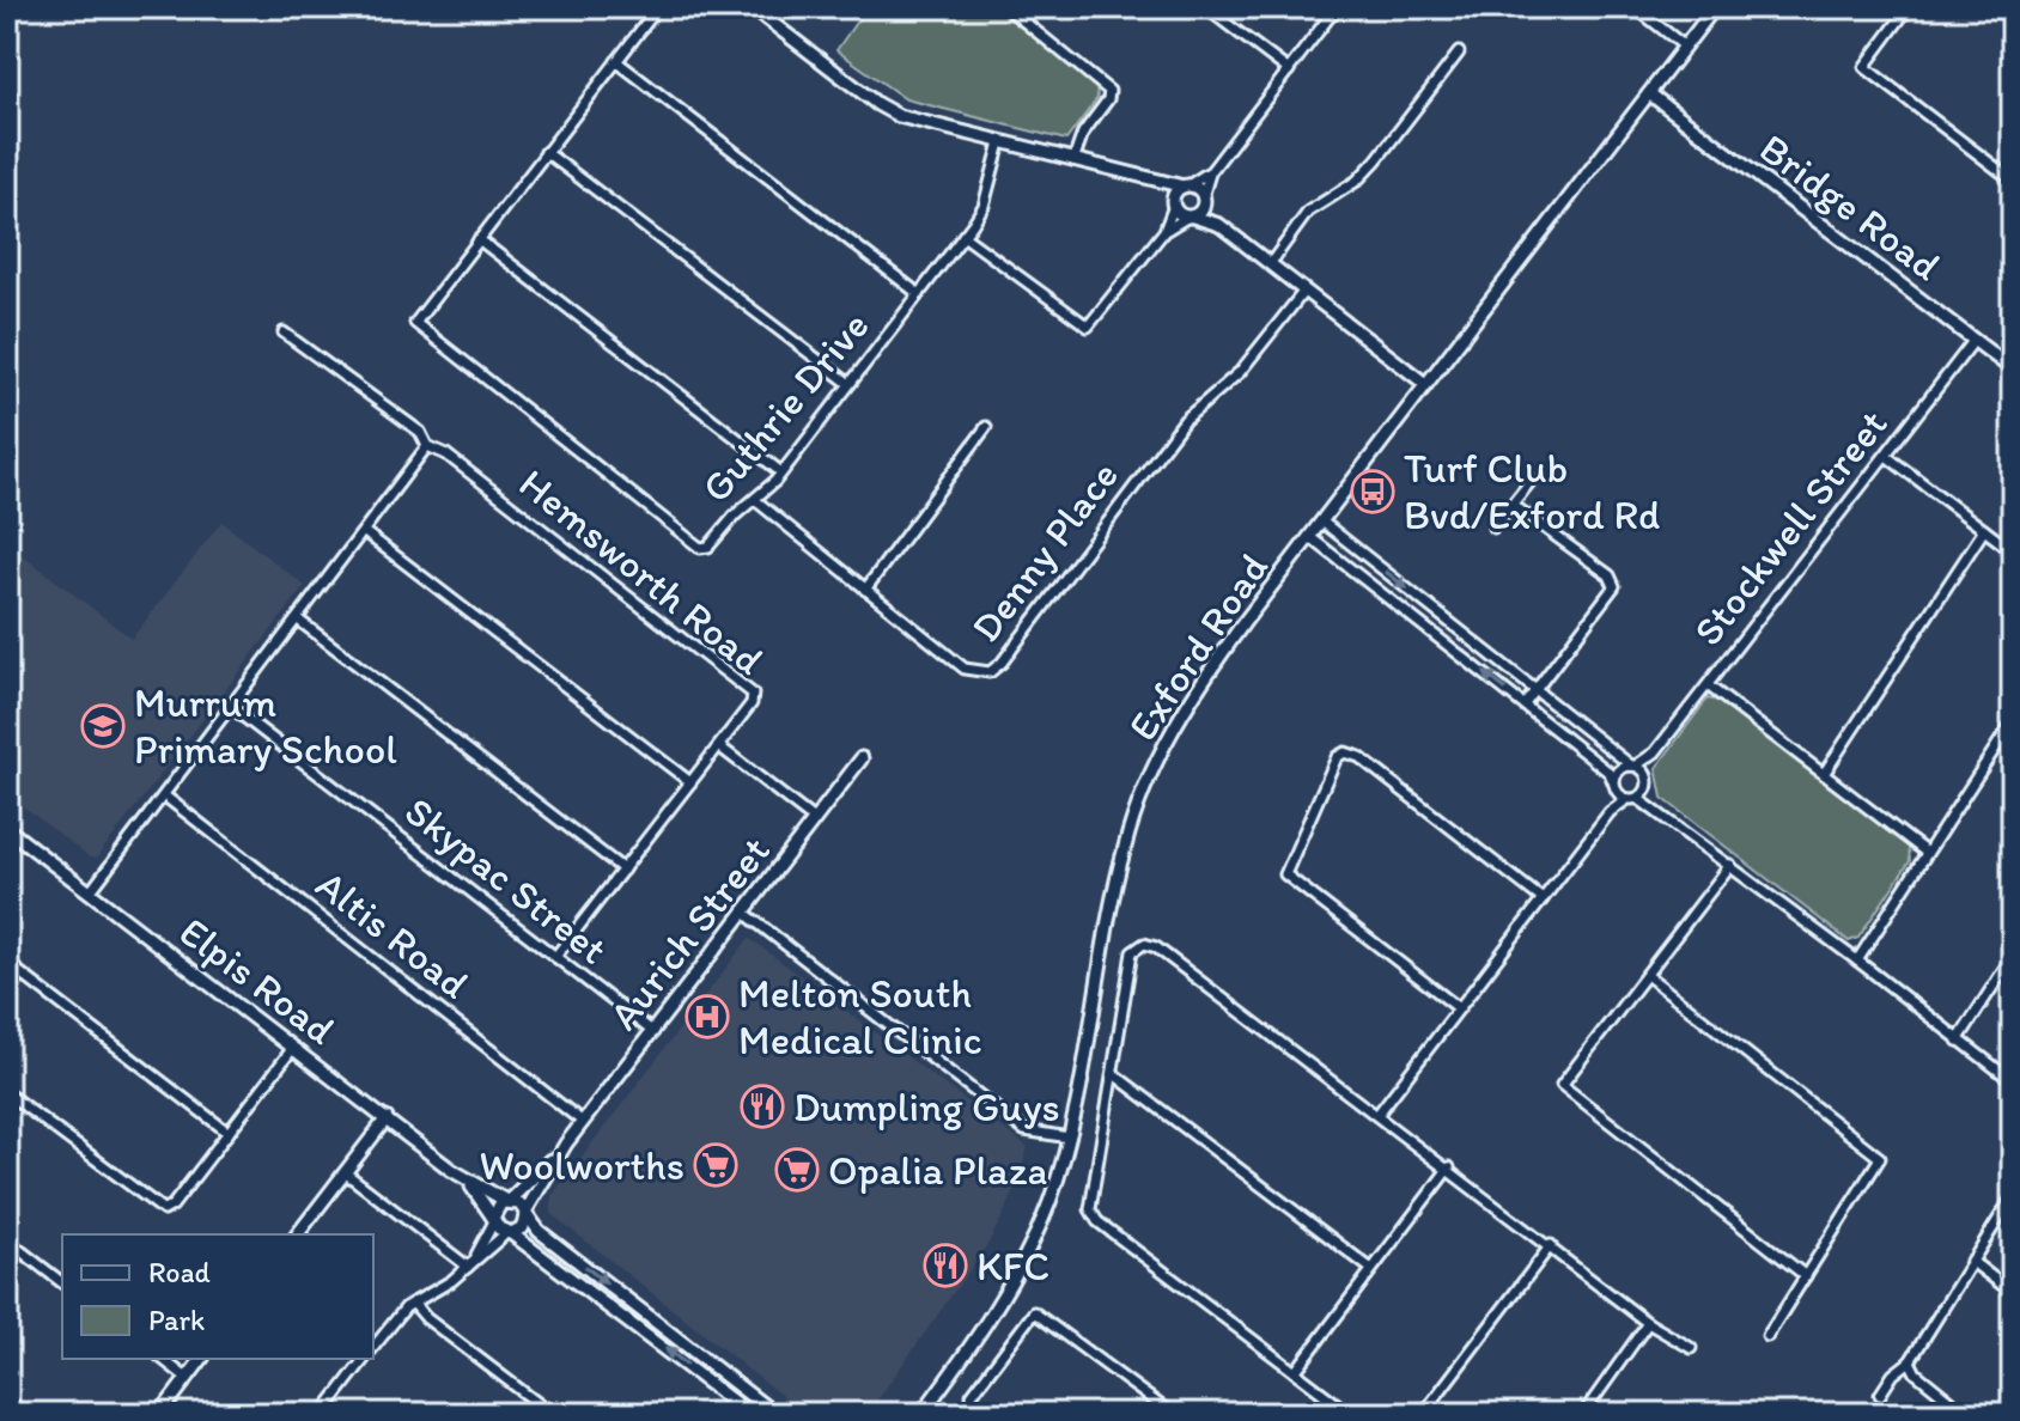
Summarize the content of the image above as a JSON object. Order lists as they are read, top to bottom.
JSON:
{
  "streets": {
    "street": [
      "Bridge Road",
      "Guthrie Drive",
      "Stockwell Street",
      "Denny Place",
      "Hemsworth Road",
      "Exford Road",
      "Skypac Street",
      "Aurich Street",
      "Altis Road",
      "Elpis Road"
    ]
  },
  "crossings": [
    ["Bridge Road", "Stockwell Street"],
    ["Bridge Road", "Exford Road"],
    ["Guthrie Drive", "Denny Place"],
    ["Hemsworth Road", "Skypac Street"],
    ["Skypac Street", "Aurich Street"],
    ["Aurich Street", "Altis Road"],
    ["Aurich Street", "Elpis Road"]
  ],
  "places": {
    "bus stop": ["Turf Club Bvd/Exford Rd"],
    "school or university": ["Murrum Primary School"],
    "hospital": ["Melton South Medical Clinic"],
    "restaurant": ["Dumpling Guys", "KFC"],
    "supermarket": ["Woolworths", "Opalia Plaza"]
  },
  "legend": ["Road", "Park"]
}
